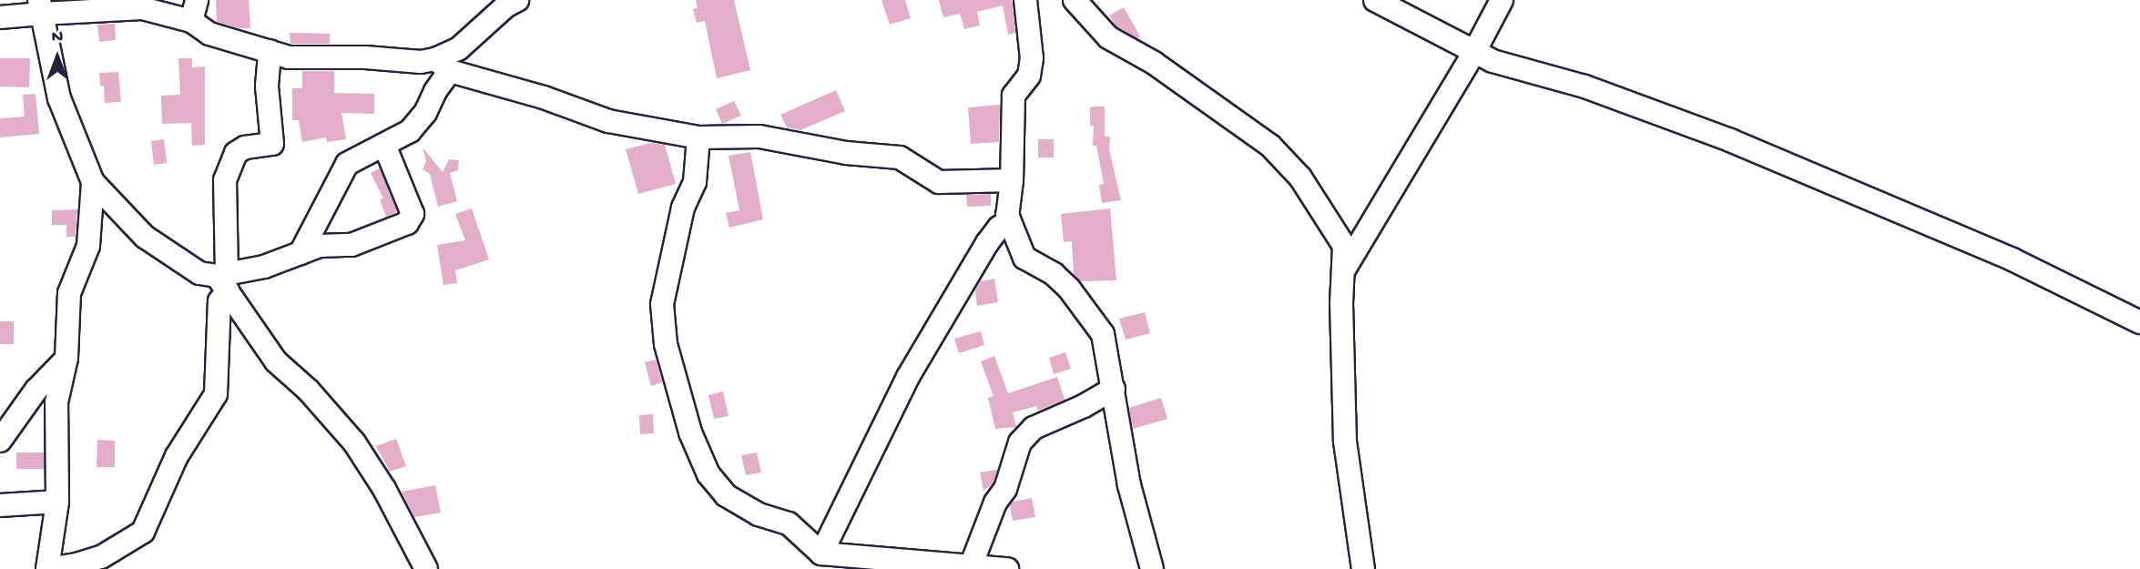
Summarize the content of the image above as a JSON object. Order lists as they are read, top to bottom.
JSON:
{
  "north": "top"
}
